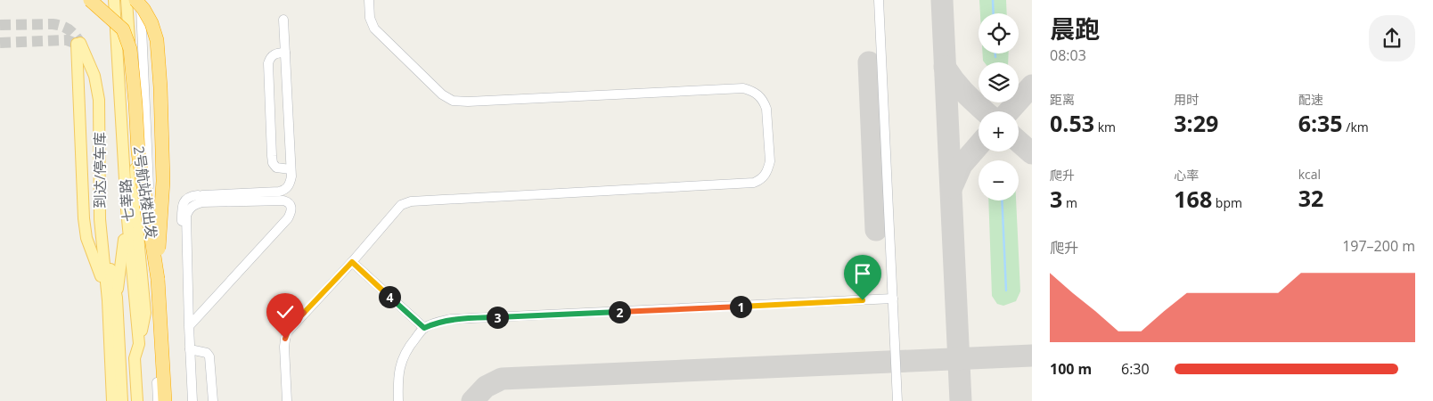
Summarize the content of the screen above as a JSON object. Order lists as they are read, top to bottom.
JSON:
{
  "streets": {
    "highway": ["2号航站楼出发"],
    "main road": ["到达/停车库", "七莘路"]
  },
  "page": {
    "heading": ["晨跑", "08:03"],
    "map_buttons": ["+", "−"],
    "stats": [
      ["距离", "0.53 km"],
      ["用时", "3:29"],
      ["配速", "6:35 /km"],
      ["爬升", "3 m"],
      ["心率", "168 bpm"],
      ["kcal", "32"]
    ],
    "chart": ["爬升", "197–200 m"],
    "pins": [
      "4",
      "1",
      "2",
      "3"
    ],
    "list": [
      {
        "name": "100 m",
        "note": "6:30"
      }
    ]
  }
}
